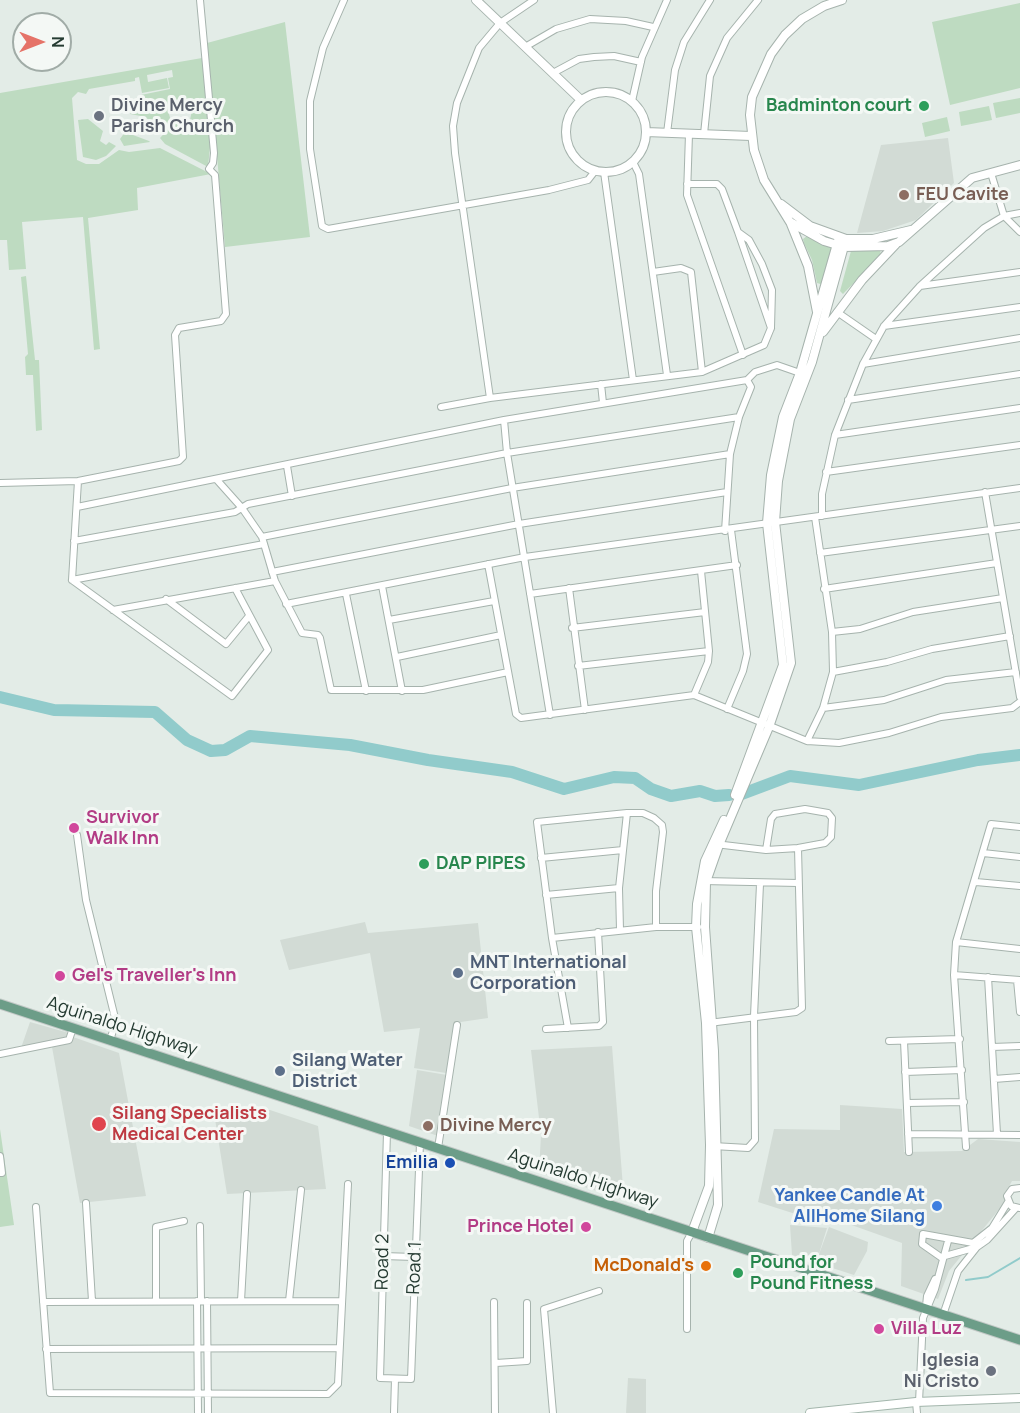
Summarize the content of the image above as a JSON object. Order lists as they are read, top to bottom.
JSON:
{
  "streets": {
    "main road": ["Aguinaldo Highway"],
    "street": ["Road 2", "Road 1"]
  },
  "crossings": [
    ["Aguinaldo Highway", "Road 2"],
    ["Aguinaldo Highway", "Road 1"],
    ["Road 2", "Road 1"]
  ],
  "places": [
    "Badminton court",
    "Divine Mercy Parish Church",
    "FEU Cavite",
    "Survivor Walk Inn",
    "DAP PIPES",
    "MNT International Corporation",
    "Gel's Traveller's Inn",
    "Silang Water District",
    "Silang Specialists Medical Center",
    "Divine Mercy",
    "Emilia",
    "Yankee Candle At AllHome Silang",
    "Prince Hotel",
    "McDonald's",
    "Pound for Pound Fitness",
    "Villa Luz",
    "Iglesia Ni Cristo"
  ],
  "north": "right"
}
